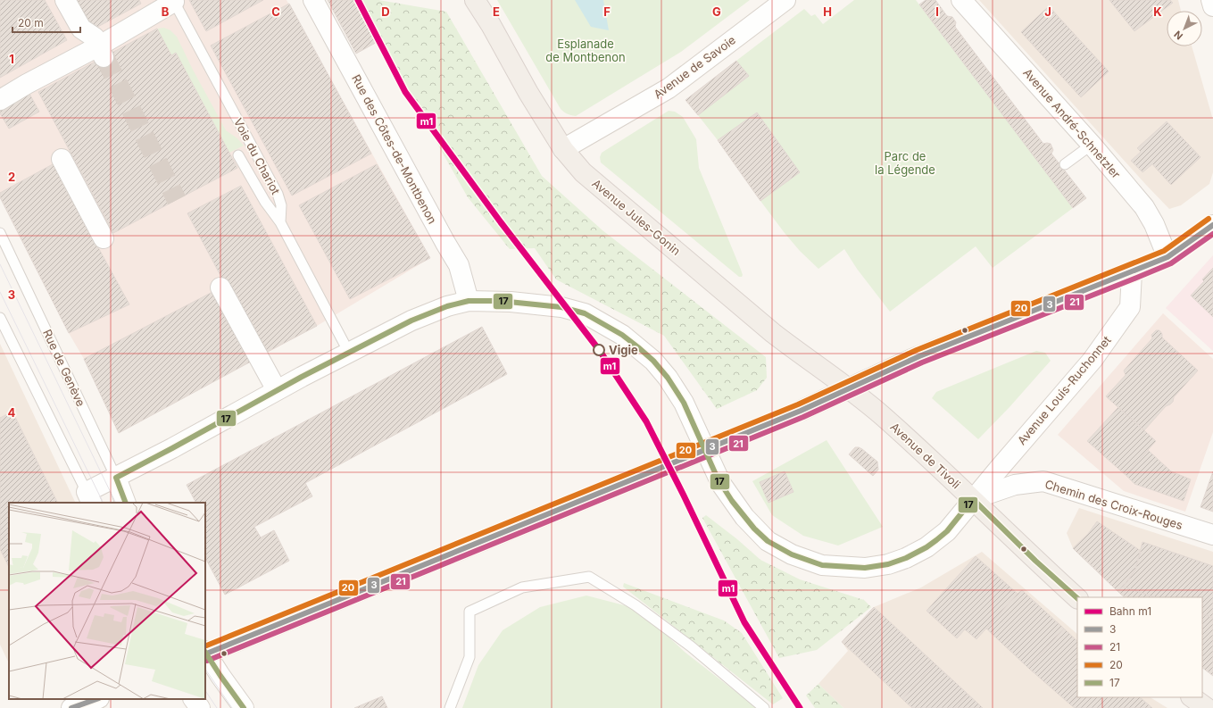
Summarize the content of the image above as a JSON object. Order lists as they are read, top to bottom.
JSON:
{
  "streets": {
    "main road": ["Avenue Jules-Gonin", "Avenue de Tivoli"],
    "street": [
      "Avenue de Savoie",
      "Avenue André-Schnetzler",
      "Rue des Côtes-de-Montbenon",
      "Rue de Genève",
      "Avenue Louis-Ruchonnet",
      "Chemin des Croix-Rouges"
    ],
    "lane": ["Voie du Chariot"]
  },
  "crossings": [
    ["Avenue de Savoie", "Avenue Jules-Gonin"],
    ["Rue des Côtes-de-Montbenon", "Avenue Louis-Ruchonnet"],
    ["Avenue Jules-Gonin", "Avenue de Tivoli"],
    ["Rue de Genève", "Avenue Louis-Ruchonnet"],
    ["Avenue Louis-Ruchonnet", "Avenue de Tivoli"],
    ["Avenue Louis-Ruchonnet", "Chemin des Croix-Rouges"],
    ["Avenue de Tivoli", "Chemin des Croix-Rouges"]
  ],
  "parks": ["Esplanade de Montbenon", "Parc de la Légende"],
  "places": ["Vigie"],
  "lines": [
    "rail line m1",
    "transit line 20",
    "transit line 3",
    "transit line 21",
    "transit line 17"
  ],
  "legend": [
    "Bahn m1",
    "3",
    "21",
    "20",
    "17"
  ],
  "scale_bar": "20 m",
  "north": "bottom left",
  "grid": {
    "columns": [
      "B",
      "C",
      "D",
      "E",
      "F",
      "G",
      "H",
      "I",
      "J",
      "K"
    ],
    "rows": [
      "1",
      "2",
      "3",
      "4"
    ]
  }
}
